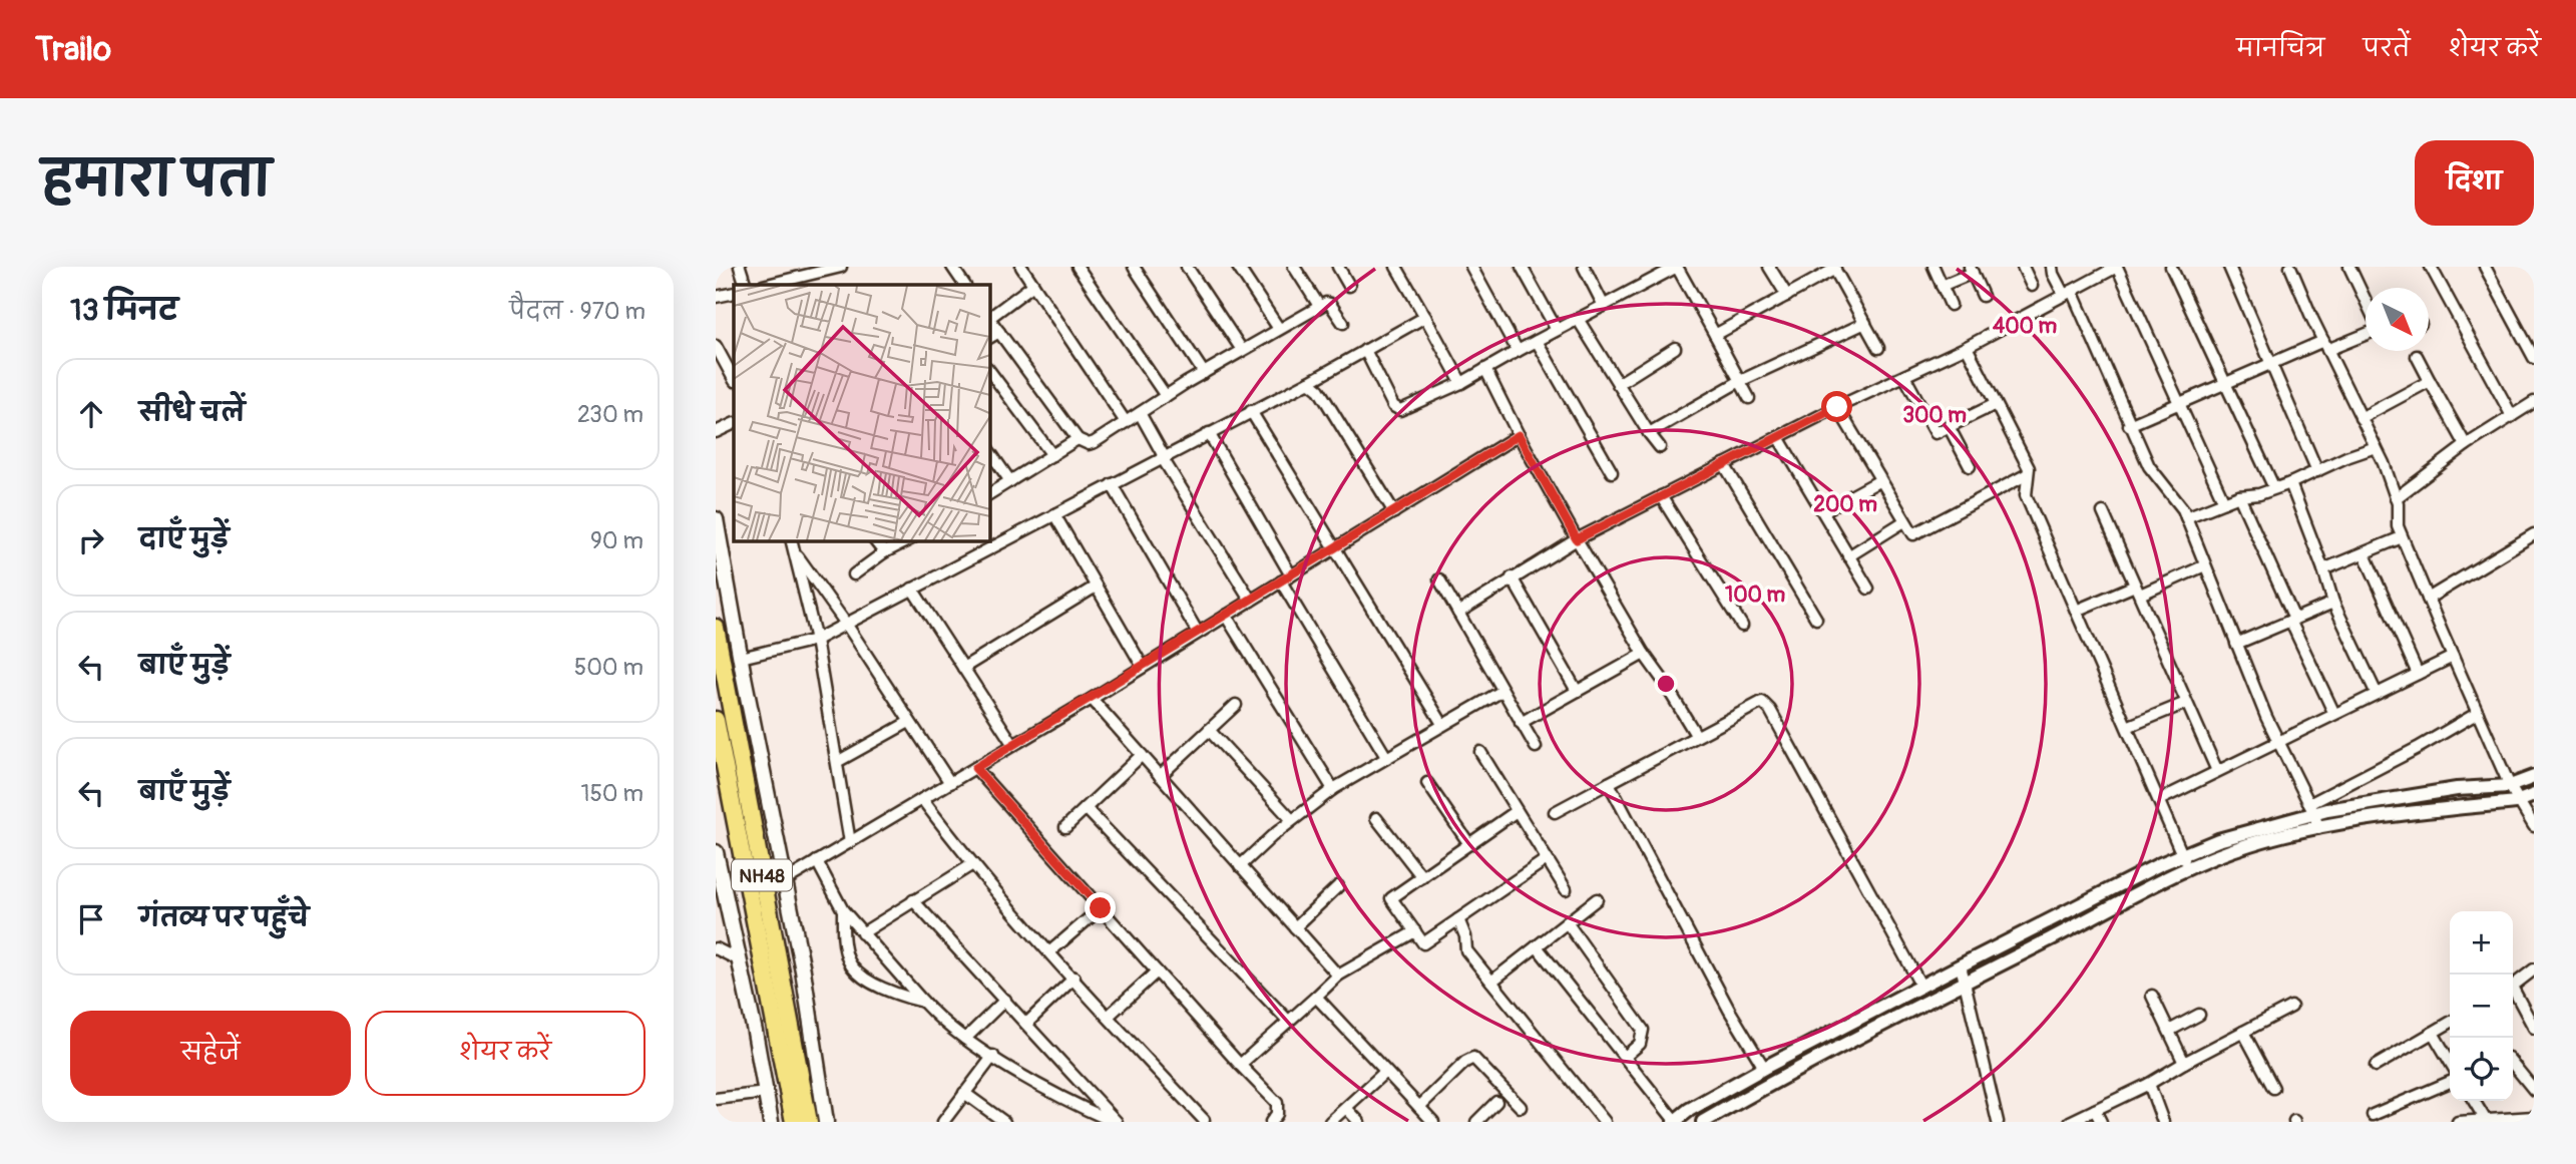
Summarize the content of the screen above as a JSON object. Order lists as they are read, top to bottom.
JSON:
{
  "streets": {
    "highway": ["NH48"]
  },
  "north": "bottom right",
  "page": {
    "header": "Trailo",
    "nav": ["मानचित्र", "परतें", "शेयर करें"],
    "title": "हमारा पता",
    "buttons": [
      "दिशा",
      ["सहेजें", "शेयर करें"]
    ],
    "heading": ["13 मिनट", "पैदल · 970 m"],
    "list": [
      ["सीधे चलें", "230 m"],
      ["दाएँ मुड़ें", "90 m"],
      ["बाएँ मुड़ें", "500 m"],
      ["बाएँ मुड़ें", "150 m"],
      "गंतव्य पर पहुँचे"
    ],
    "map_buttons": ["+", "−"]
  },
  "rings": [
    "400 m",
    "300 m",
    "200 m",
    "100 m"
  ]
}
